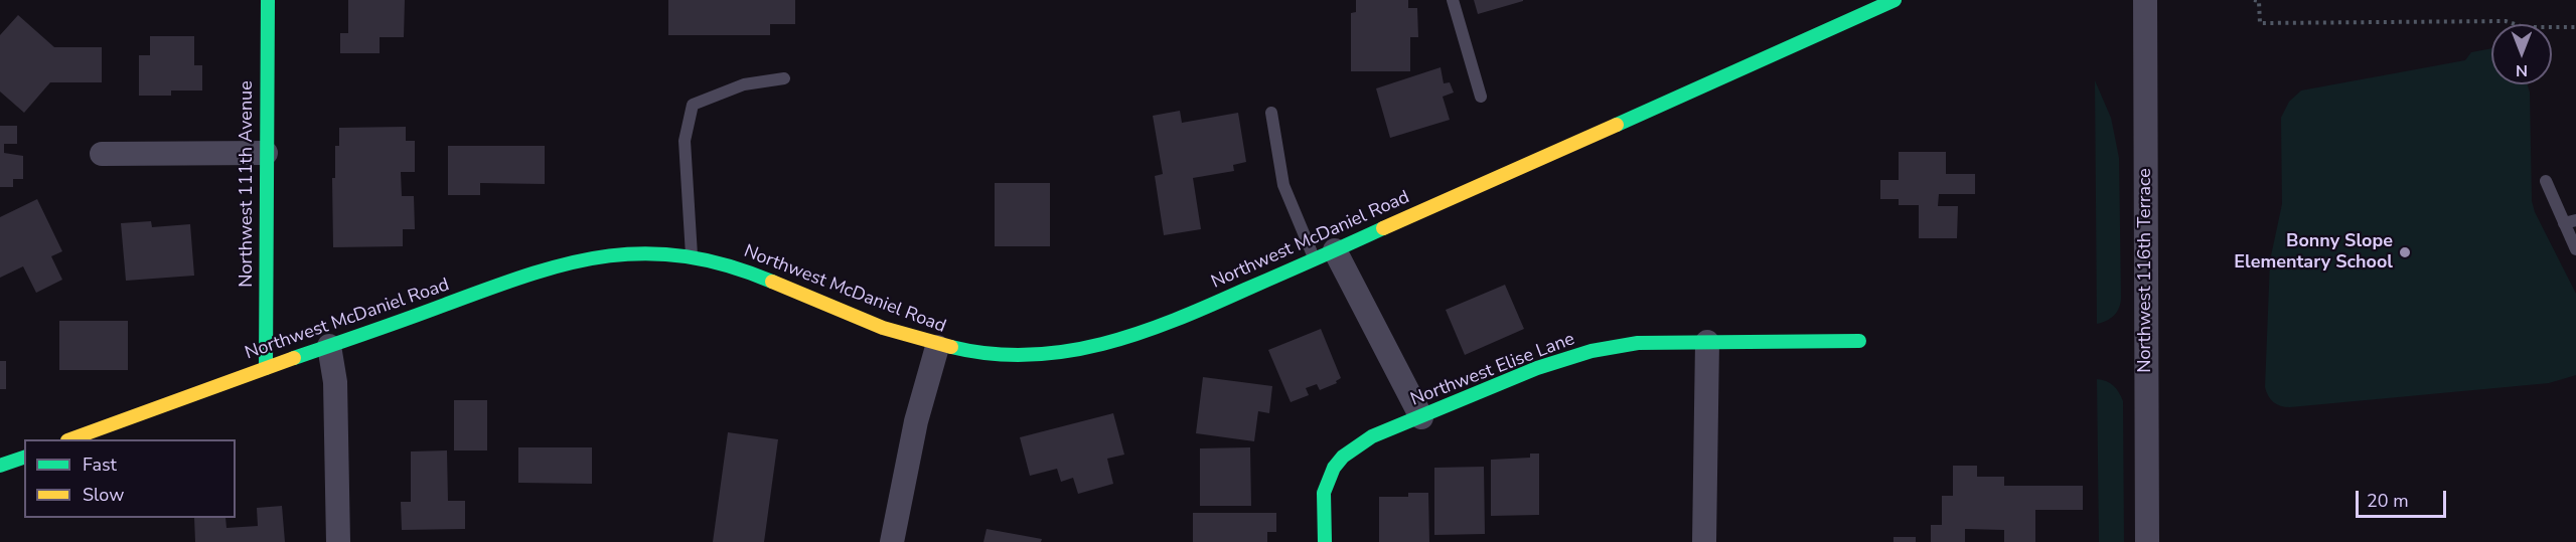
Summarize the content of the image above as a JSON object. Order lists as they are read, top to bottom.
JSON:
{
  "streets": {
    "street": [
      "Northwest 111th Avenue",
      "Northwest McDaniel Road",
      "Northwest 116th Terrace",
      "Northwest Elise Lane"
    ]
  },
  "crossings": [
    ["Northwest 111th Avenue", "Northwest McDaniel Road"]
  ],
  "places": ["Bonny Slope Elementary School"],
  "legend": ["Fast", "Slow"],
  "scale_bar": "20 m",
  "north": "bottom"
}
